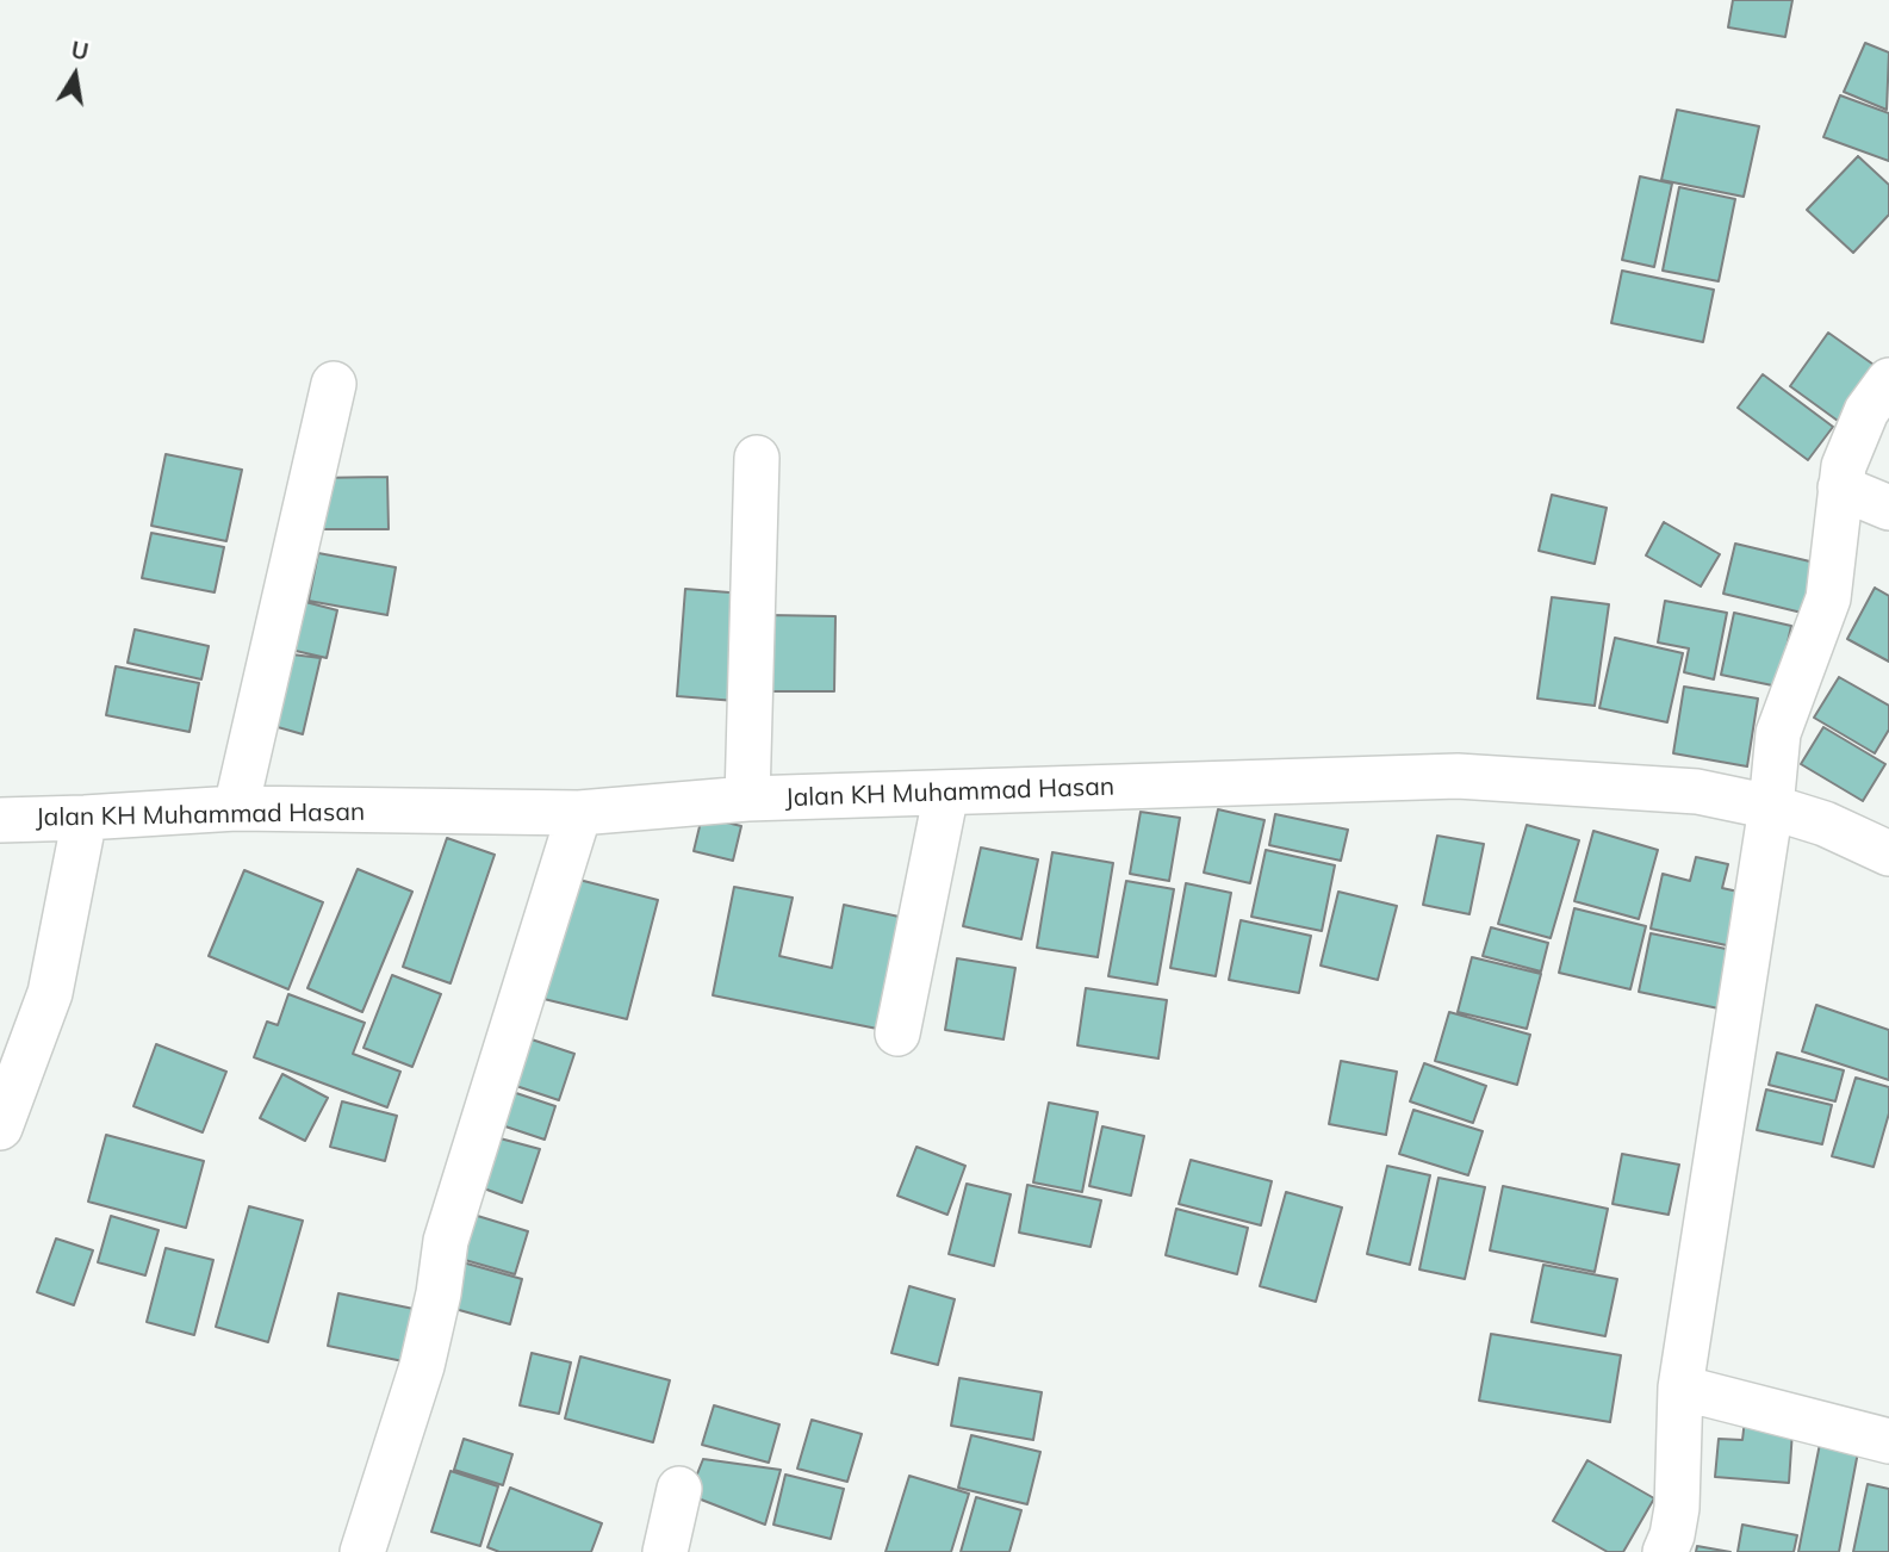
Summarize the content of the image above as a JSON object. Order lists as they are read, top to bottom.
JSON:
{
  "streets": {
    "street": ["Jalan KH Muhammad Hasan"]
  },
  "north": "top"
}
